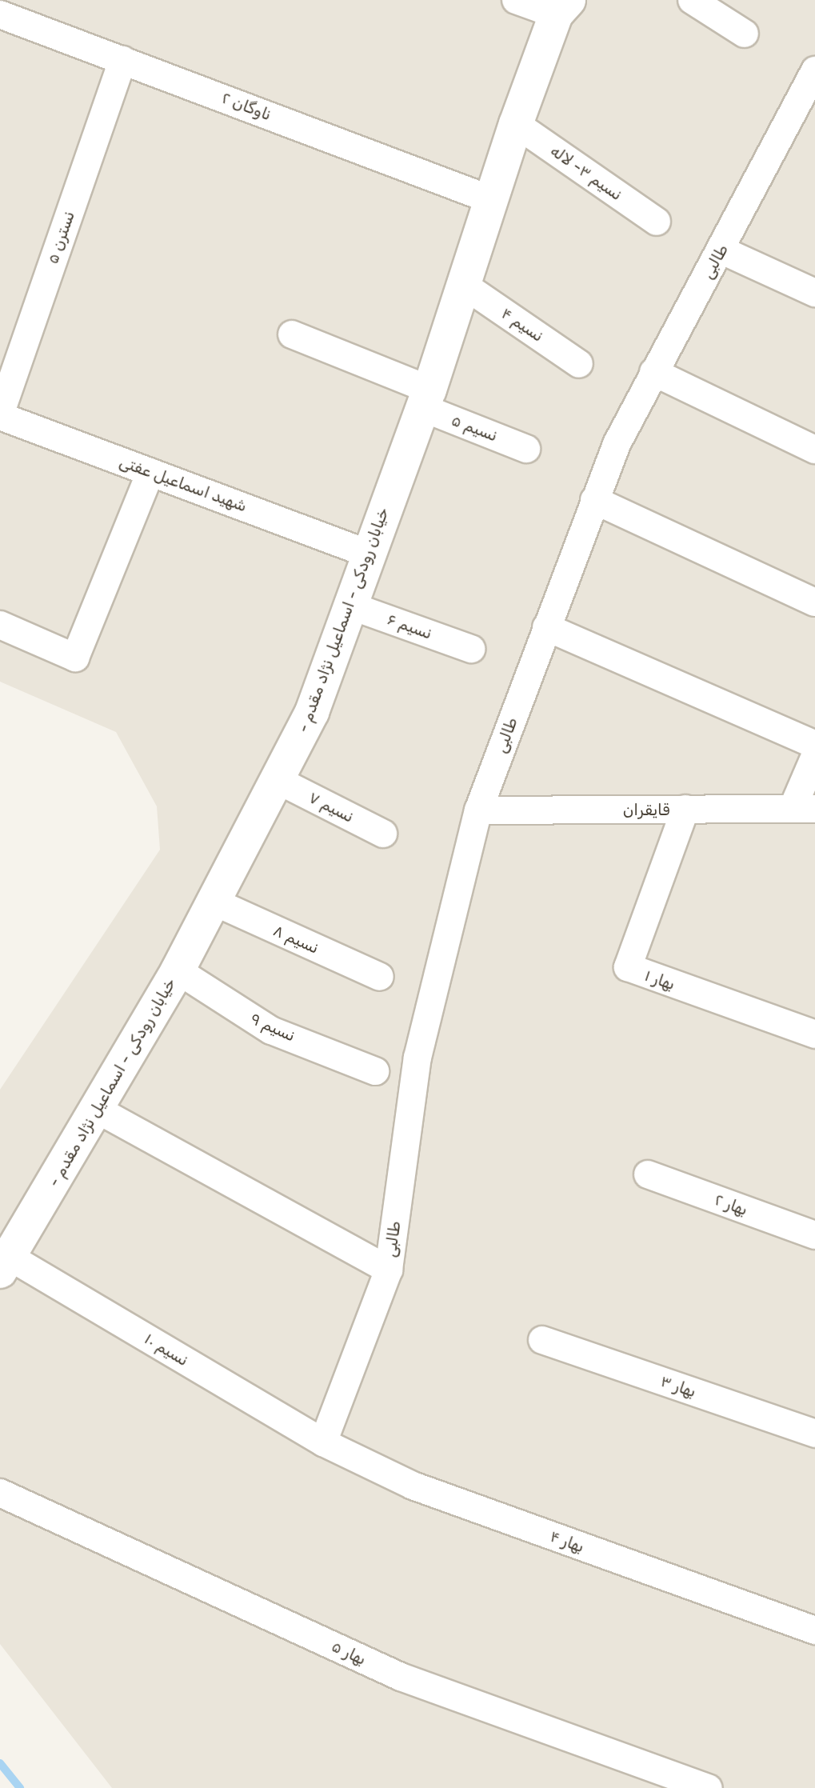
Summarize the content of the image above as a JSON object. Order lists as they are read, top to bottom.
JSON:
{
  "streets": {
    "street": [
      "ناوگان ۲",
      "نسیم ۳- لاله",
      "نسترن ۵",
      "طالبی",
      "نسیم ۴",
      "نسیم ۵",
      "شهید اسماعیل عفتی",
      "- خیابان رودکی - اسماعیل نژاد مقدم",
      "نسیم ۶",
      "نسیم ۷",
      "قایقران",
      "نسیم ۸",
      "بهار ۱",
      "نسیم ۹",
      "بهار ۲",
      "نسیم ۱۰",
      "بهار ۳",
      "بهار ۴",
      "بهار ۵"
    ]
  },
  "crossings": [
    ["ناوگان ۲", "نسترن ۵"],
    ["ناوگان ۲", "- خیابان رودکی - اسماعیل نژاد مقدم"],
    ["نسیم ۳- لاله", "- خیابان رودکی - اسماعیل نژاد مقدم"],
    ["نسترن ۵", "شهید اسماعیل عفتی"],
    ["طالبی", "قایقران"],
    ["طالبی", "نسیم ۱۰"],
    ["طالبی", "بهار ۴"],
    ["نسیم ۴", "- خیابان رودکی - اسماعیل نژاد مقدم"],
    ["نسیم ۵", "- خیابان رودکی - اسماعیل نژاد مقدم"],
    ["شهید اسماعیل عفتی", "- خیابان رودکی - اسماعیل نژاد مقدم"],
    ["- خیابان رودکی - اسماعیل نژاد مقدم", "نسیم ۶"],
    ["- خیابان رودکی - اسماعیل نژاد مقدم", "نسیم ۷"],
    ["- خیابان رودکی - اسماعیل نژاد مقدم", "نسیم ۸"],
    ["- خیابان رودکی - اسماعیل نژاد مقدم", "نسیم ۹"],
    ["- خیابان رودکی - اسماعیل نژاد مقدم", "نسیم ۱۰"],
    ["قایقران", "بهار ۱"],
    ["نسیم ۱۰", "بهار ۴"]
  ]
}
